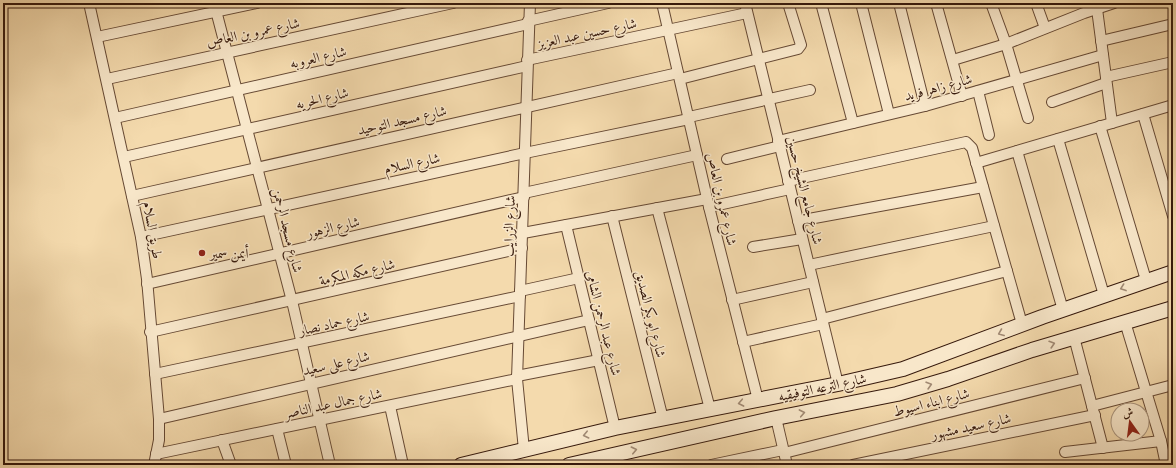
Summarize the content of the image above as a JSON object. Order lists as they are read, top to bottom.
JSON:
{
  "streets": {
    "main road": ["شارع الترعه التوفيقيه"],
    "street": [
      "شارع عمرو بن العاص",
      "شارع حسين عبد العزيز",
      "شارع العروبه",
      "شارع زاهر فريد",
      "شارع الحريه",
      "شارع مسجد التوحيد",
      "شارع السلام",
      "شارع جامع الشيخ حسين",
      "شارع الزرايب",
      "شارع الزهور",
      "طريق السلام",
      "شارع مسجد الرحمن",
      "شارع مكه المكرمة",
      "شارع ابو بكر الصديق",
      "شارع حماد نصار",
      "شارع عبد الرحمن الشامى",
      "شارع على سعيد",
      "شارع ابناء اسيوط",
      "شارع جمال عبد الناصر",
      "شارع سعيد مشهور"
    ]
  },
  "crossings": [
    ["شارع عمرو بن العاص", "شارع حسين عبد العزيز"],
    ["شارع عمرو بن العاص", "شارع مسجد التوحيد"],
    ["شارع عمرو بن العاص", "شارع السلام"],
    ["شارع عمرو بن العاص", "شارع الزهور"],
    ["شارع عمرو بن العاص", "طريق السلام"],
    ["شارع عمرو بن العاص", "شارع مسجد الرحمن"],
    ["شارع عمرو بن العاص", "شارع الترعه التوفيقيه"],
    ["شارع حسين عبد العزيز", "شارع الحريه"],
    ["شارع حسين عبد العزيز", "شارع جامع الشيخ حسين"],
    ["شارع حسين عبد العزيز", "شارع الزرايب"],
    ["شارع العروبه", "شارع الزرايب"],
    ["شارع العروبه", "طريق السلام"],
    ["شارع العروبه", "شارع مسجد الرحمن"],
    ["شارع زاهر فريد", "شارع جامع الشيخ حسين"],
    ["شارع الحريه", "شارع الزرايب"],
    ["شارع الحريه", "طريق السلام"],
    ["شارع الحريه", "شارع مسجد الرحمن"],
    ["شارع مسجد التوحيد", "شارع جامع الشيخ حسين"],
    ["شارع مسجد التوحيد", "شارع الزرايب"],
    ["شارع مسجد التوحيد", "طريق السلام"],
    ["شارع مسجد التوحيد", "شارع مسجد الرحمن"],
    ["شارع السلام", "شارع الزرايب"],
    ["شارع السلام", "طريق السلام"],
    ["شارع السلام", "شارع مسجد الرحمن"],
    ["شارع جامع الشيخ حسين", "شارع الترعه التوفيقيه"],
    ["شارع الزرايب", "شارع الزهور"],
    ["شارع الزرايب", "شارع مكه المكرمة"],
    ["شارع الزرايب", "شارع حماد نصار"],
    ["شارع الزرايب", "شارع على سعيد"],
    ["شارع الزرايب", "شارع الترعه التوفيقيه"],
    ["شارع الزرايب", "شارع جمال عبد الناصر"],
    ["شارع الزهور", "طريق السلام"],
    ["شارع الزهور", "شارع مسجد الرحمن"],
    ["طريق السلام", "شارع مكه المكرمة"],
    ["طريق السلام", "شارع حماد نصار"],
    ["طريق السلام", "شارع على سعيد"],
    ["طريق السلام", "شارع جمال عبد الناصر"],
    ["شارع مسجد الرحمن", "شارع مكه المكرمة"],
    ["شارع مسجد الرحمن", "شارع حماد نصار"],
    ["شارع مسجد الرحمن", "شارع على سعيد"],
    ["شارع مسجد الرحمن", "شارع جمال عبد الناصر"],
    ["شارع ابو بكر الصديق", "شارع الترعه التوفيقيه"],
    ["شارع حماد نصار", "شارع عبد الرحمن الشامى"],
    ["شارع عبد الرحمن الشامى", "شارع على سعيد"],
    ["شارع عبد الرحمن الشامى", "شارع الترعه التوفيقيه"],
    ["شارع عبد الرحمن الشامى", "شارع جمال عبد الناصر"]
  ],
  "places": ["أيمن سمير"],
  "north": "top"
}
